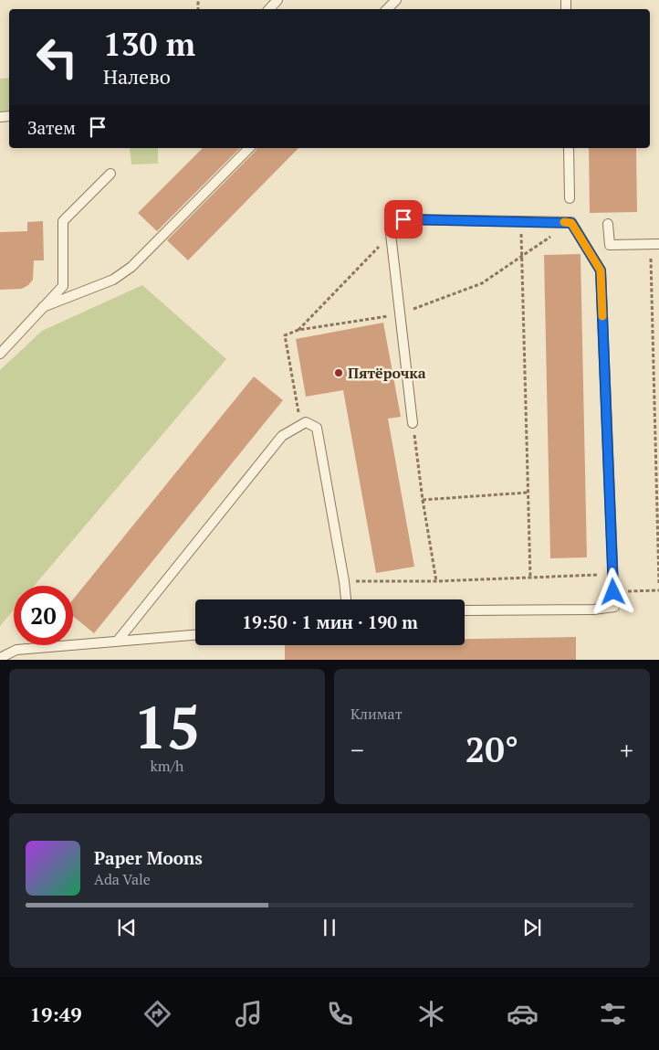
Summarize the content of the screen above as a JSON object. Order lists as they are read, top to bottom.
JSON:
{
  "places": ["Пятёрочка"],
  "page": {
    "turn": ["130 m", "Налево"],
    "then": "Затем",
    "limit": "20",
    "trip": "19:50 · 1 мин · 190 m",
    "tile": [
      ["15", "km/h"],
      "Климат"
    ],
    "heat": ["−", "20°", "+"],
    "song": ["Paper Moons", "Ada Vale"],
    "tabs": "19:49"
  }
}
